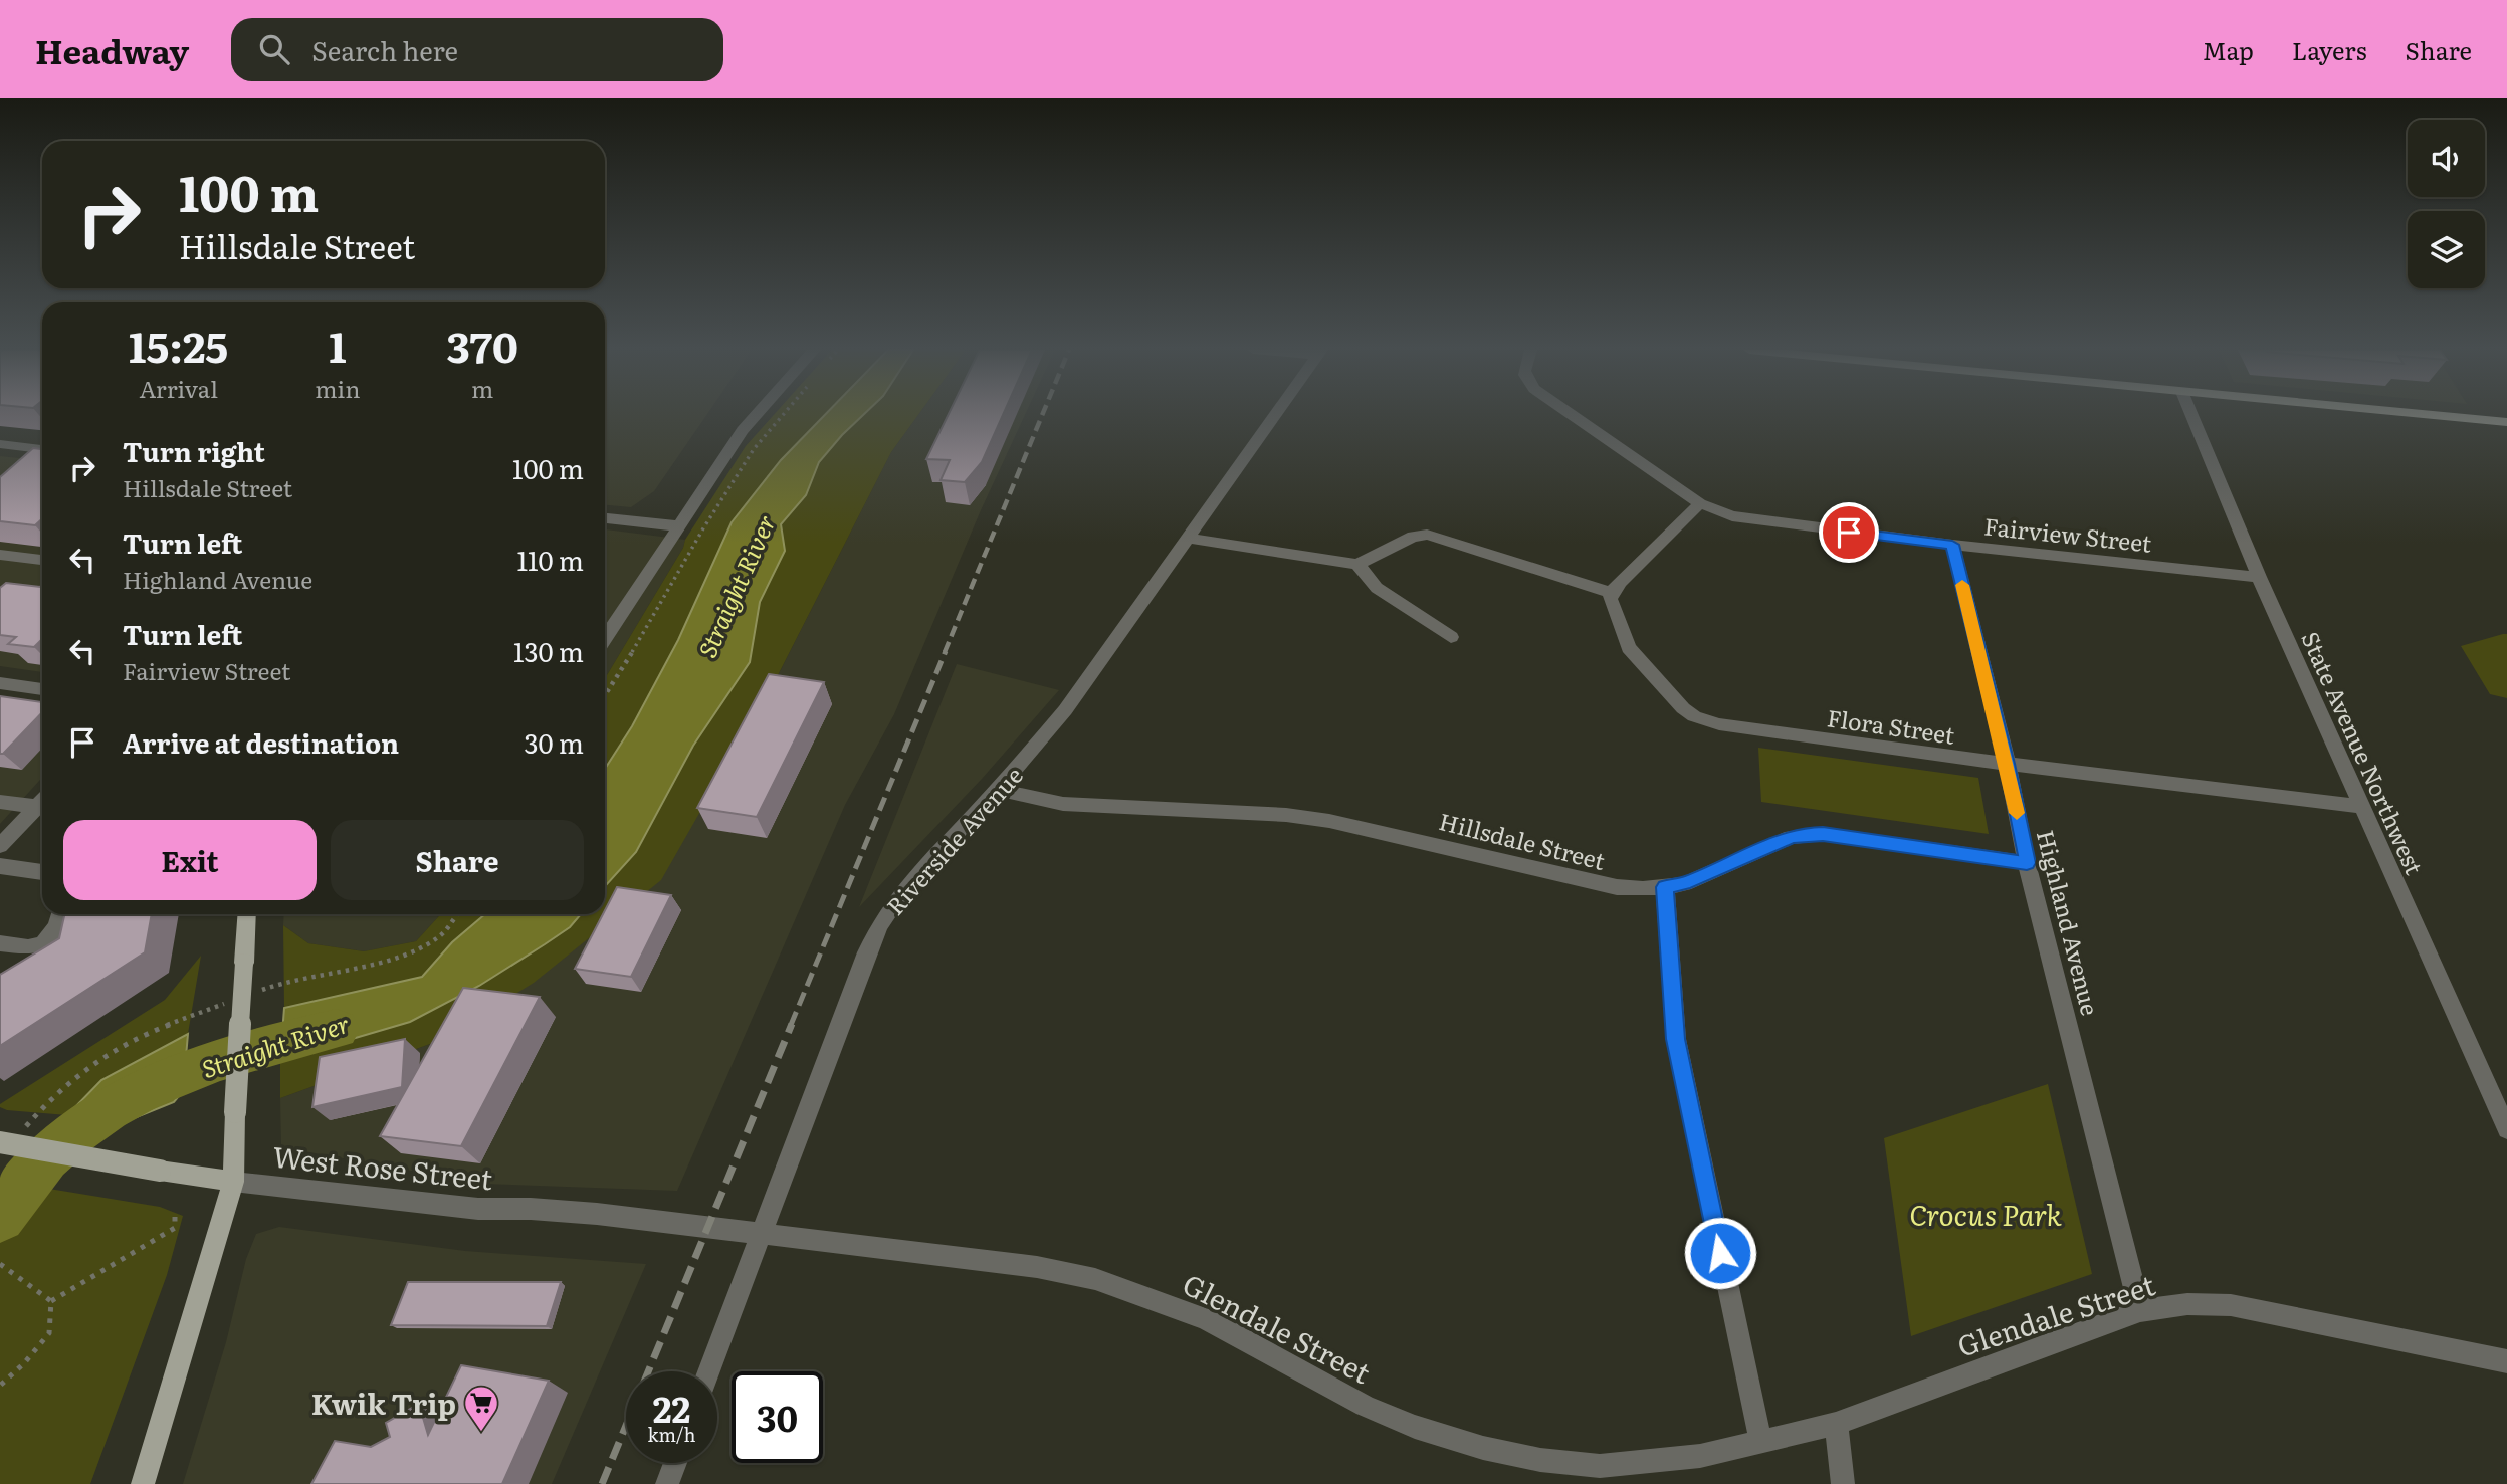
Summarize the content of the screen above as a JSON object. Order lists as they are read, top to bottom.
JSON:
{
  "streets": {
    "main road": ["West Rose Street"],
    "street": [
      "Fairview Street",
      "Flora Street",
      "State Avenue Northwest",
      "Riverside Avenue",
      "Hillsdale Street",
      "Highland Avenue",
      "Glendale Street"
    ]
  },
  "crossings": [
    ["Fairview Street", "State Avenue Northwest"],
    ["Fairview Street", "Highland Avenue"],
    ["Flora Street", "State Avenue Northwest"],
    ["Flora Street", "Highland Avenue"],
    ["Riverside Avenue", "Hillsdale Street"],
    ["Riverside Avenue", "West Rose Street"],
    ["Riverside Avenue", "Glendale Street"],
    ["Hillsdale Street", "Highland Avenue"],
    ["Highland Avenue", "Glendale Street"],
    ["West Rose Street", "Glendale Street"]
  ],
  "water": ["Straight River"],
  "parks": ["Crocus Park"],
  "places": {
    "supermarket": ["Kwik Trip"]
  },
  "page": {
    "header": "Headway",
    "search": "Search here",
    "nav": ["Map", "Layers", "Share"],
    "turn": ["100 m", "Hillsdale Street"],
    "eta": [
      "15:25",
      "Arrival",
      "1",
      "min",
      "370",
      "m"
    ],
    "list": [
      {
        "name": "Turn right",
        "note": "Hillsdale Street",
        "value": "100 m"
      },
      {
        "name": "Turn left",
        "note": "Highland Avenue",
        "value": "110 m"
      },
      {
        "name": "Turn left",
        "note": "Fairview Street",
        "value": "130 m"
      },
      {
        "name": "Arrive at destination",
        "value": "30 m"
      }
    ],
    "buttons": ["Exit", "Share"],
    "speed": "22 km/h",
    "limit": "30"
  }
}
